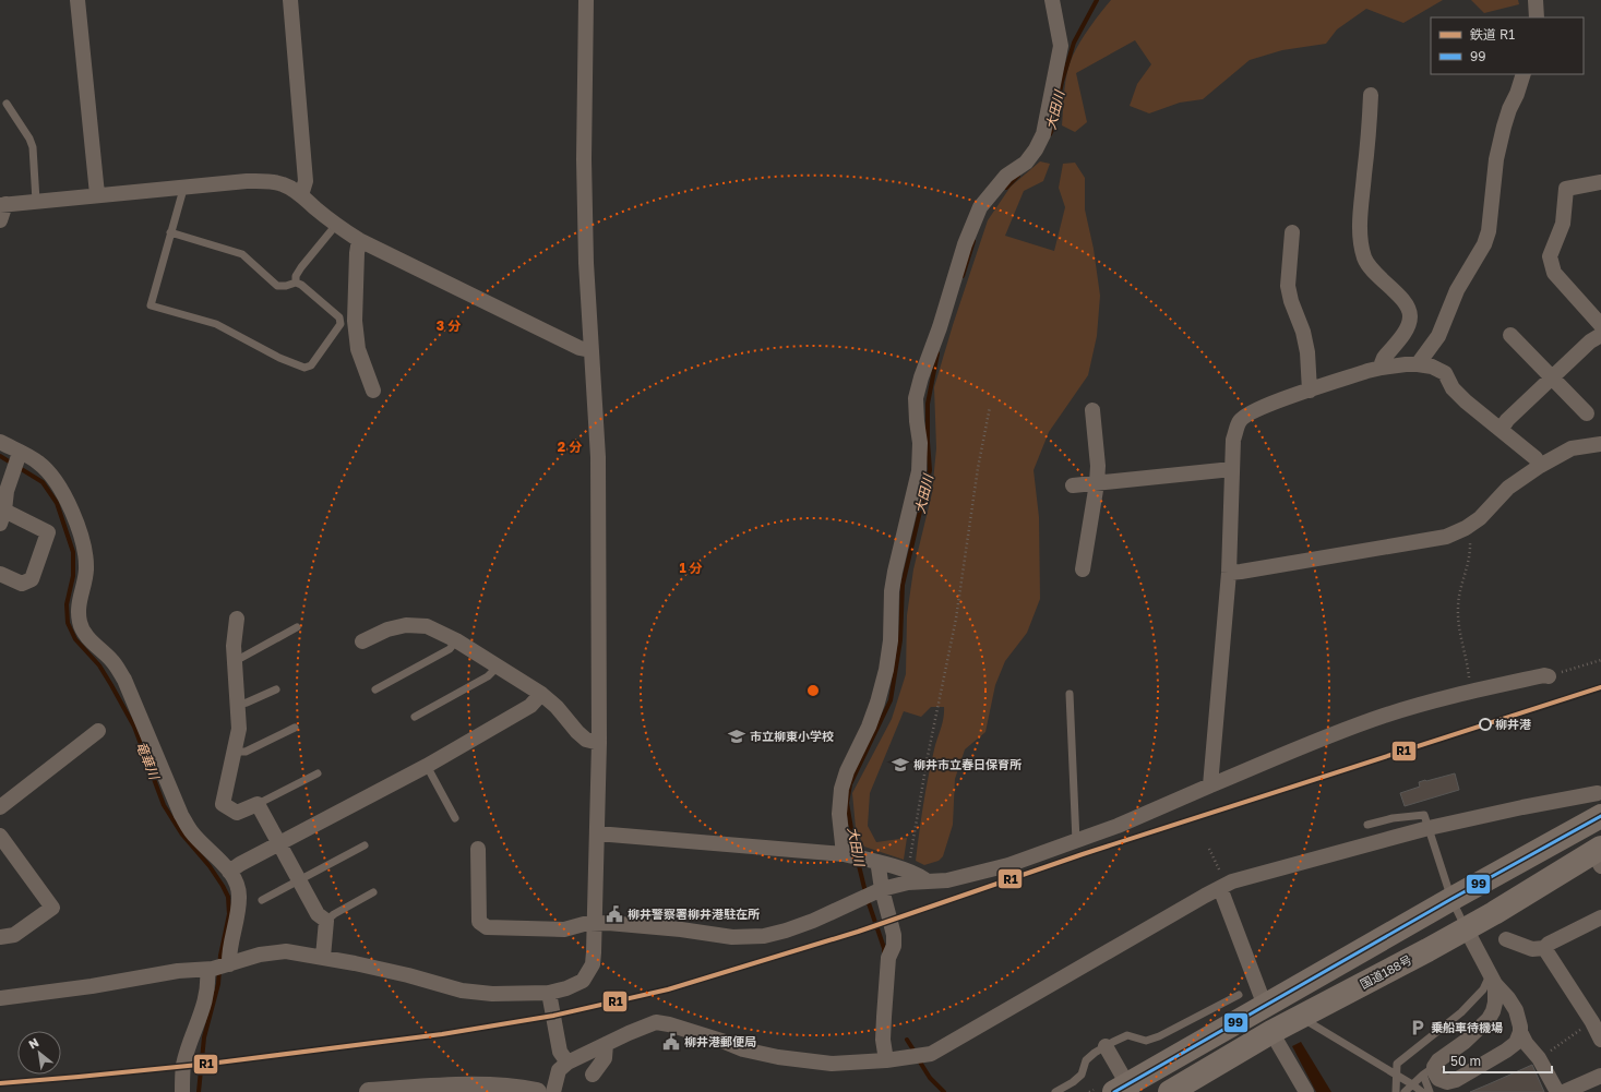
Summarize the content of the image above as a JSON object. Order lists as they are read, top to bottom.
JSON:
{
  "streets": {
    "highway": ["国道188号"]
  },
  "water": ["大田川", "竜華川"],
  "places": {
    "other": ["柳井港"],
    "school or university": ["市立柳東小学校", "柳井市立春日保育所"],
    "public building": ["柳井警察署柳井港駐在所", "柳井港郵便局"],
    "parking": ["乗船車待機場"]
  },
  "lines": ["rail line R1", "transit line 99"],
  "legend": ["鉄道 R1", "99"],
  "scale_bar": "50 m",
  "north": "top left",
  "rings": ["3 分", "2 分", "1 分"]
}
